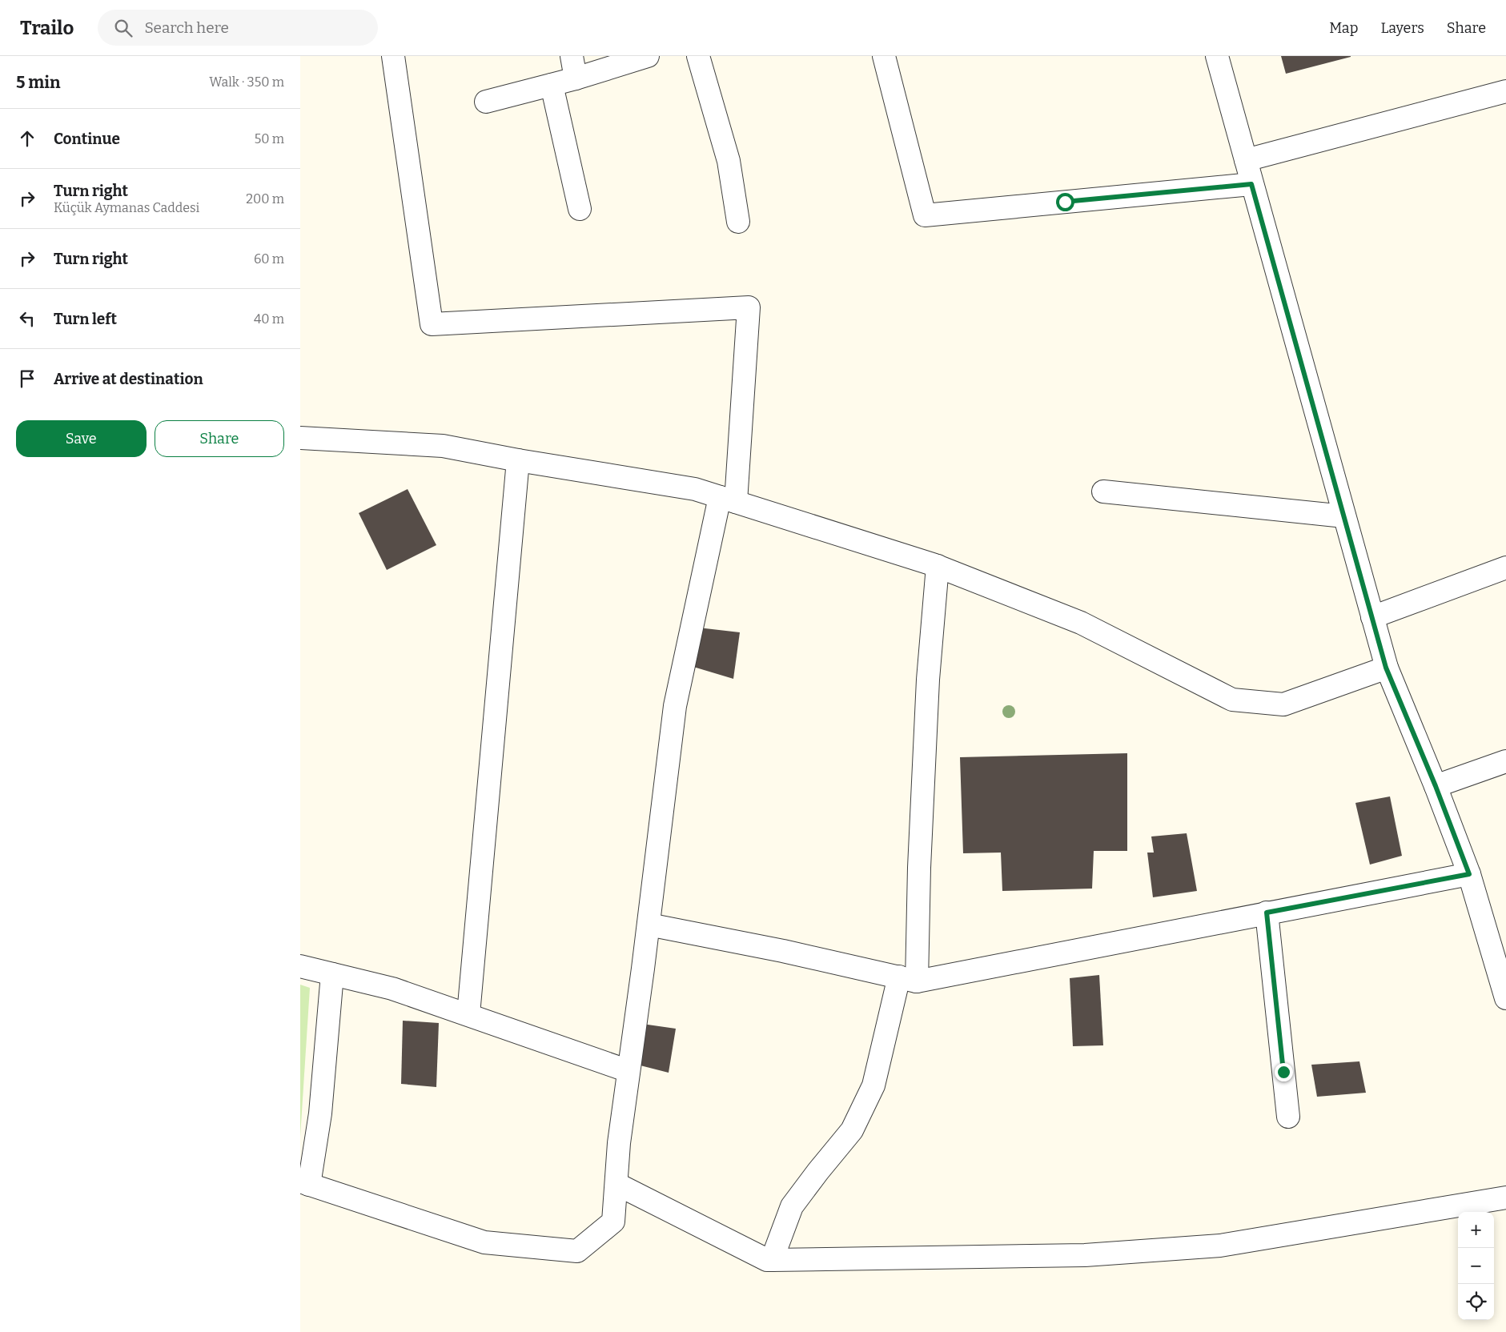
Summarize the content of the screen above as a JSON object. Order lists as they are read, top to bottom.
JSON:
{
  "page": {
    "header": "Trailo",
    "search": "Search here",
    "nav": ["Map", "Layers", "Share"],
    "heading": ["5 min", "Walk · 350 m"],
    "list": [
      ["Continue", "50 m"],
      ["Turn right", "Küçük Aymanas Caddesi", "200 m"],
      ["Turn right", "60 m"],
      ["Turn left", "40 m"],
      "Arrive at destination"
    ],
    "buttons": ["Save", "Share"],
    "map_buttons": ["+", "−"]
  }
}
